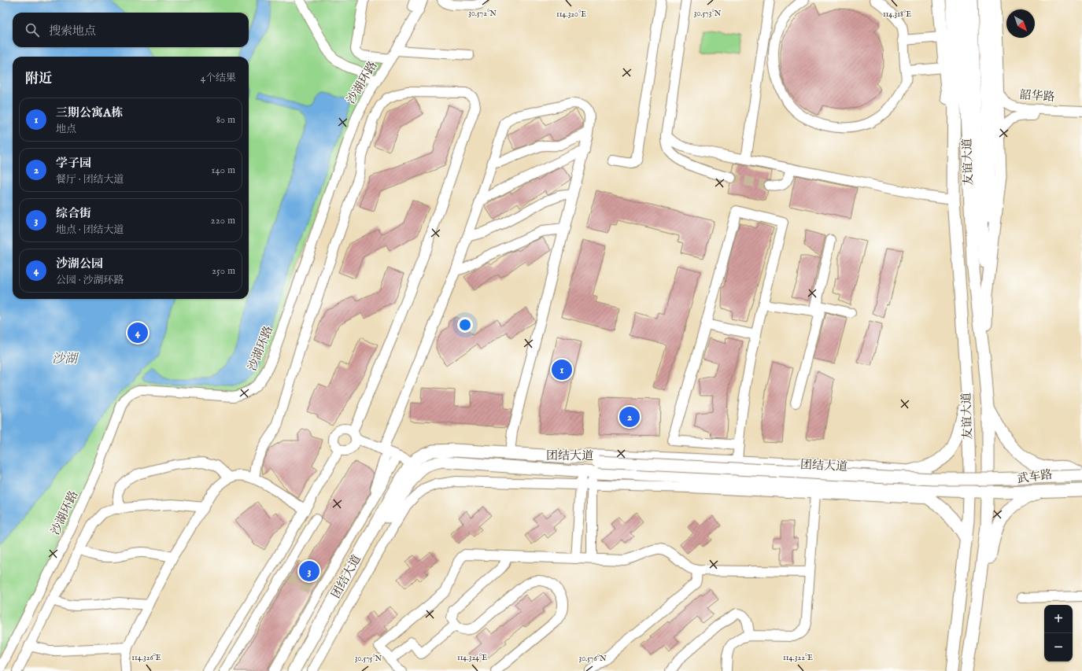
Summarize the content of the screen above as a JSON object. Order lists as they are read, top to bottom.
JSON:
{
  "streets": {
    "main road": ["友谊大道", "团结大道", "武车路"],
    "street": ["沙湖环路", "韶华路"]
  },
  "crossings": [
    ["韶华路", "友谊大道"],
    ["友谊大道", "团结大道"],
    ["友谊大道", "武车路"]
  ],
  "water": ["沙湖"],
  "north": "bottom right",
  "page": {
    "search": "搜索地点",
    "heading": ["附近", "4个结果"],
    "list": [
      {
        "mark": "1",
        "name": "三期公寓A栋",
        "note": "地点",
        "value": "80 m"
      },
      {
        "mark": "2",
        "name": "学子园",
        "note": "餐厅 · 团结大道",
        "value": "140 m"
      },
      {
        "mark": "3",
        "name": "综合街",
        "note": "地点 · 团结大道",
        "value": "220 m"
      },
      {
        "mark": "4",
        "name": "沙湖公园",
        "note": "公园 · 沙湖环路",
        "value": "250 m"
      }
    ],
    "pins": [
      "4",
      "1",
      "2",
      "3"
    ],
    "map_buttons": ["+", "−"]
  },
  "coordinates": [
    "30.572°N",
    "30.573°N",
    "114.320°E",
    "114.318°E",
    "114.326°E",
    "114.324°E",
    "114.322°E",
    "30.575°N",
    "30.576°N"
  ]
}
